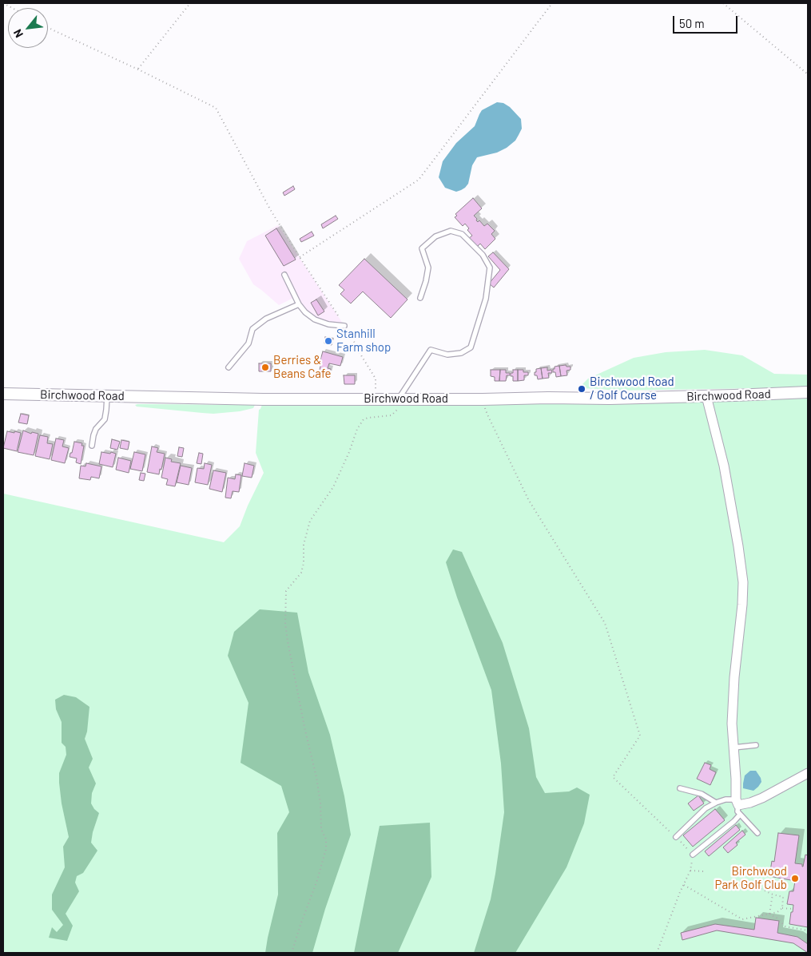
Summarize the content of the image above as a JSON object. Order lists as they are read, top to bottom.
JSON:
{
  "streets": {
    "street": ["Birchwood Road"]
  },
  "places": [
    "Stanhill Farm shop",
    "Berries & Beans Cafe",
    "Birchwood Road / Golf Course",
    "Birchwood Park Golf Club"
  ],
  "scale_bar": "50 m",
  "north": "bottom left"
}
